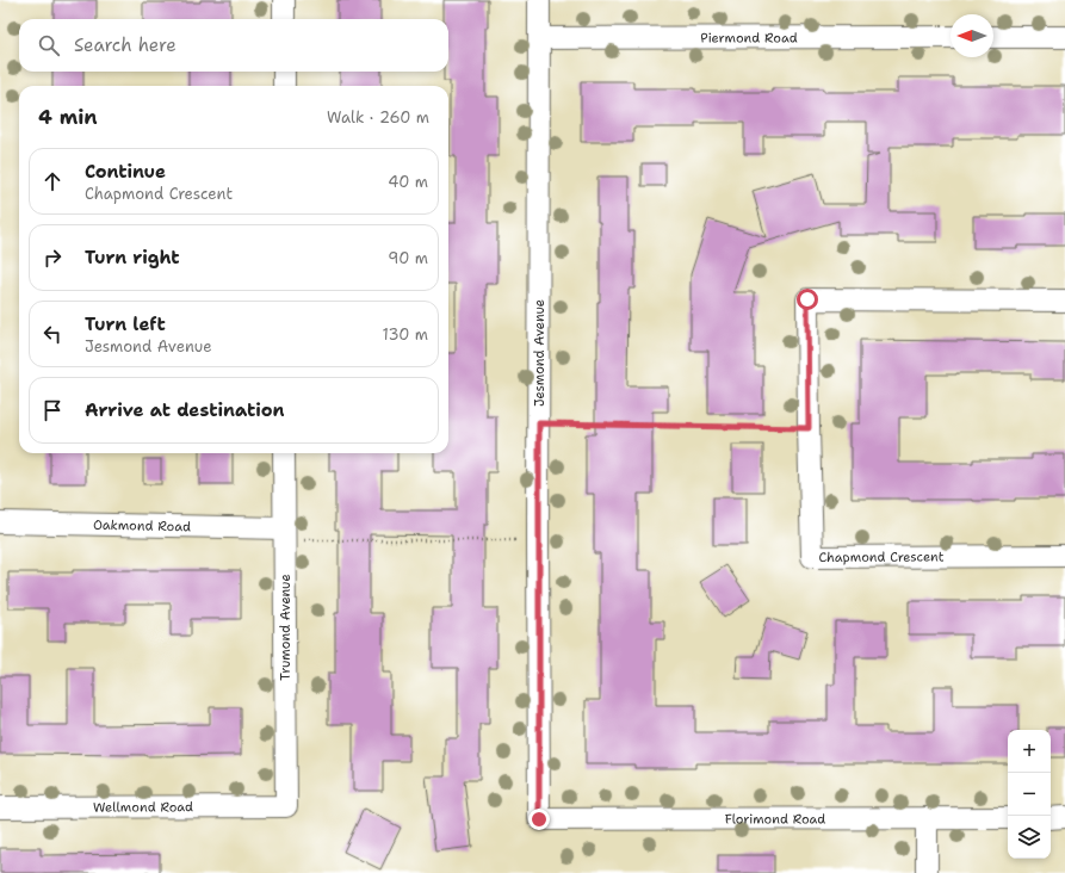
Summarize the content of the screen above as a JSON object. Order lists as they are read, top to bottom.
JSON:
{
  "streets": {
    "street": [
      "Piermond Road",
      "Jesmond Avenue",
      "Oakmond Road",
      "Chapmond Crescent",
      "Trumond Avenue",
      "Wellmond Road",
      "Florimond Road"
    ]
  },
  "crossings": [
    ["Piermond Road", "Jesmond Avenue"],
    ["Jesmond Avenue", "Florimond Road"],
    ["Oakmond Road", "Trumond Avenue"],
    ["Trumond Avenue", "Wellmond Road"]
  ],
  "north": "left",
  "page": {
    "search": "Search here",
    "heading": ["4 min", "Walk · 260 m"],
    "list": [
      ["Continue", "Chapmond Crescent", "40 m"],
      ["Turn right", "90 m"],
      ["Turn left", "Jesmond Avenue", "130 m"],
      "Arrive at destination"
    ],
    "map_buttons": ["+", "−"]
  }
}
